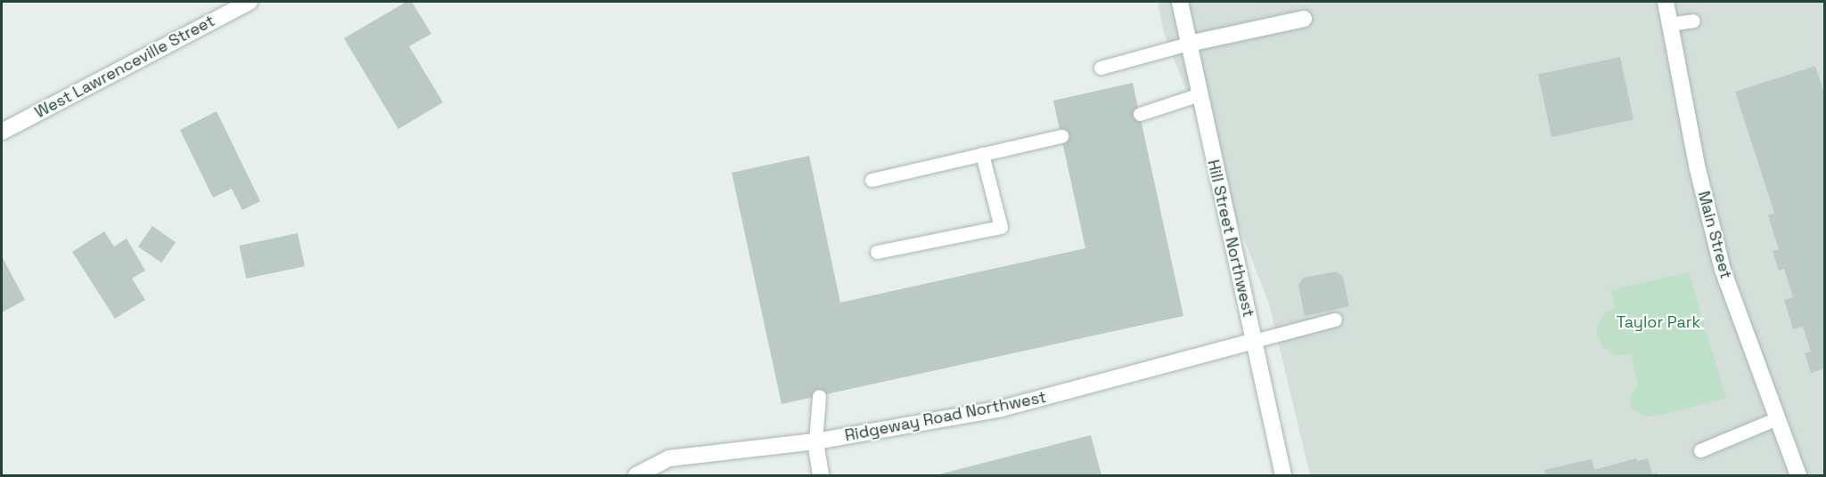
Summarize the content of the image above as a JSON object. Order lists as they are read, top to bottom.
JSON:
{
  "streets": {
    "street": [
      "West Lawrenceville Street",
      "Main Street",
      "Hill Street Northwest",
      "Ridgeway Road Northwest"
    ]
  },
  "crossings": [
    ["Hill Street Northwest", "Ridgeway Road Northwest"]
  ],
  "parks": ["Taylor Park"]
}
